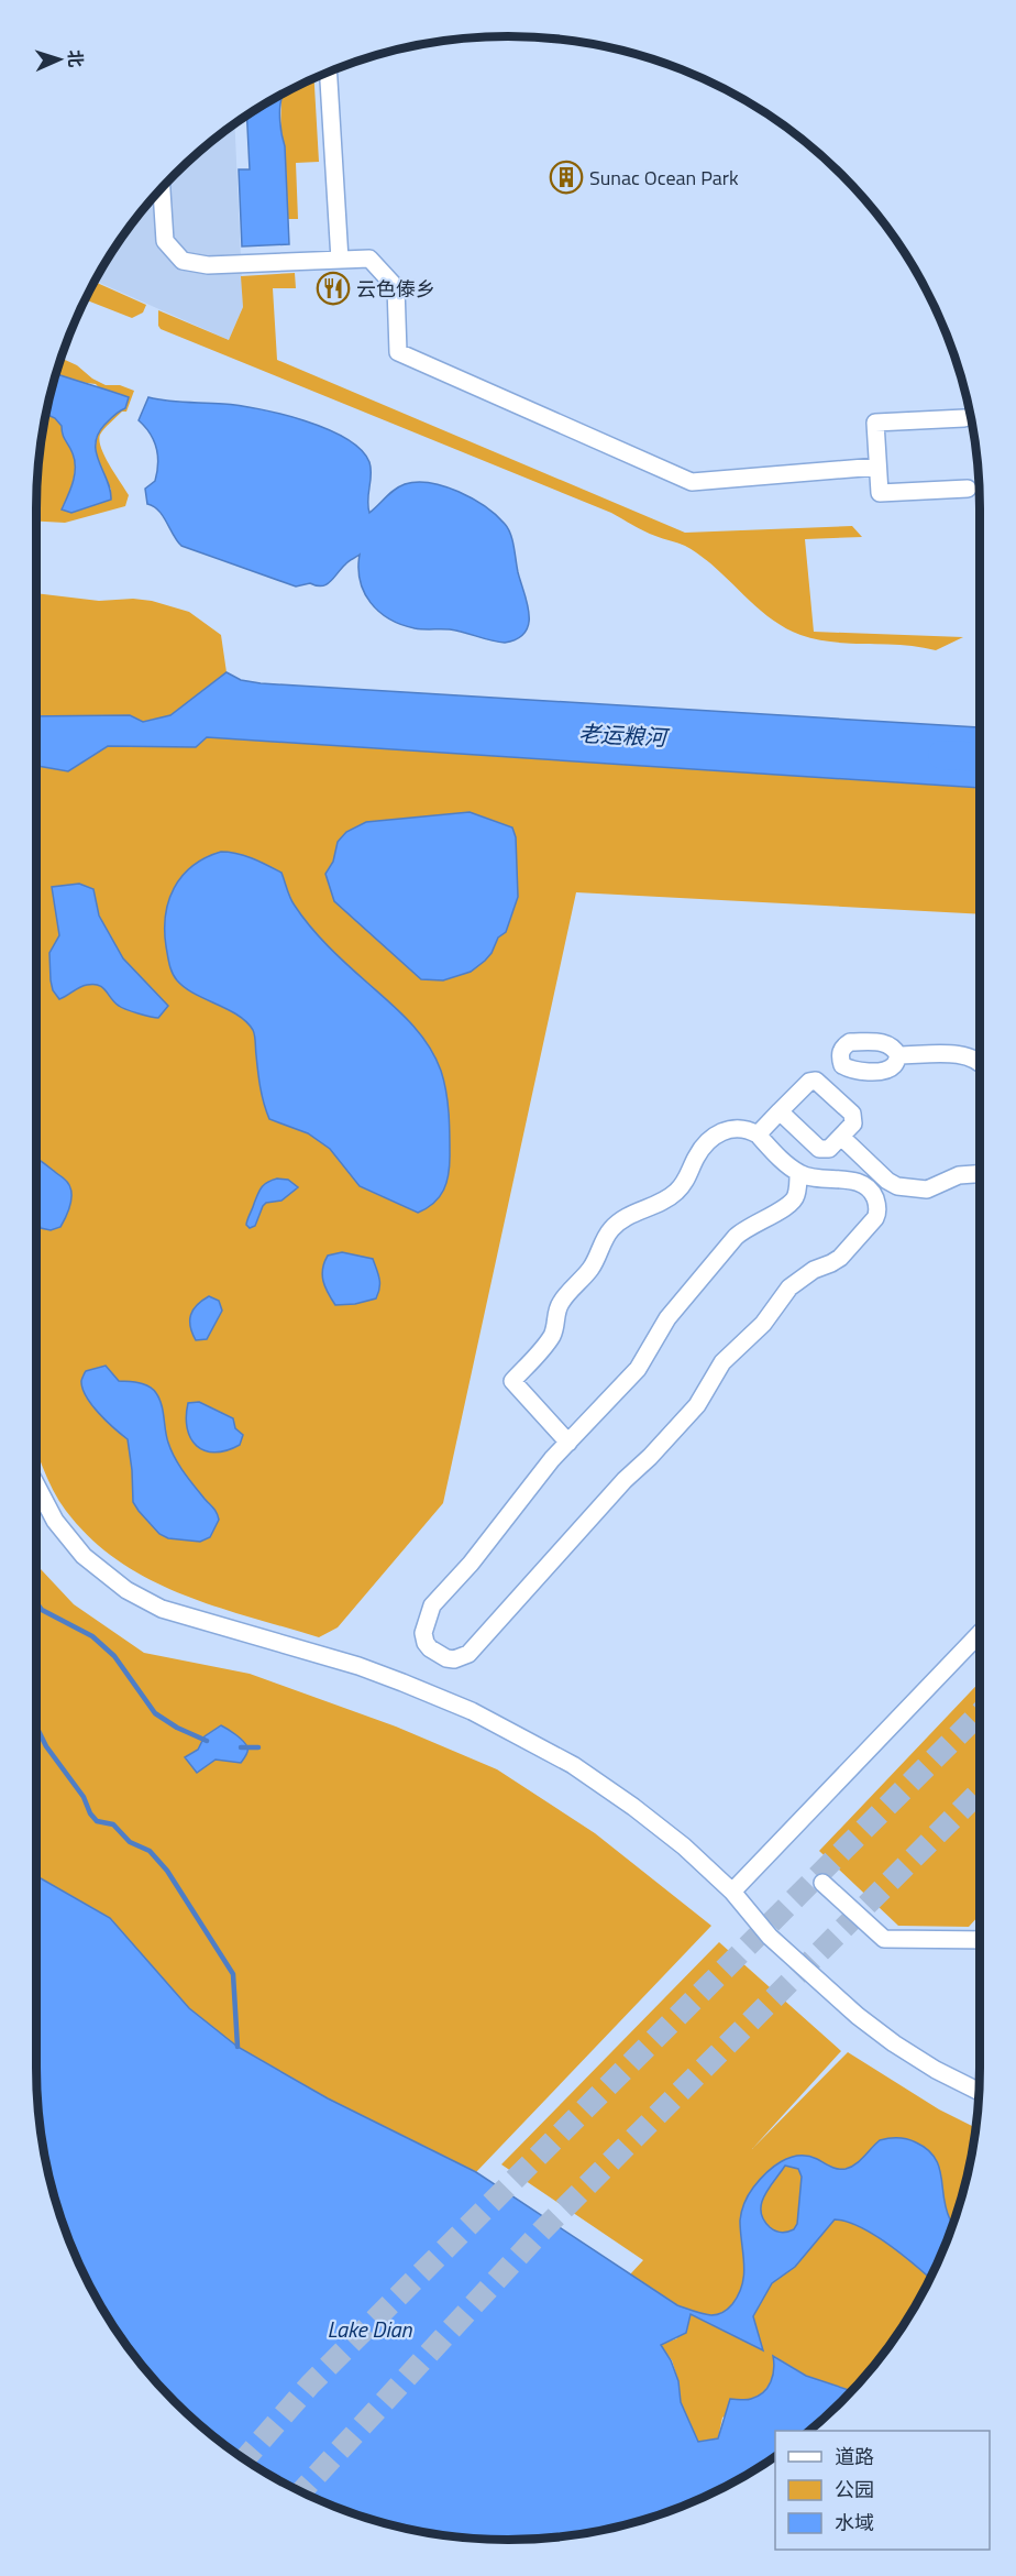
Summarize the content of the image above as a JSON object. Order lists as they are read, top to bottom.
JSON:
{
  "water": ["老运粮河", "Lake Dian"],
  "places": {
    "building": ["Sunac Ocean Park"],
    "restaurant": ["云色傣乡"]
  },
  "legend": ["道路", "公园", "水域"],
  "north": "right"
}
